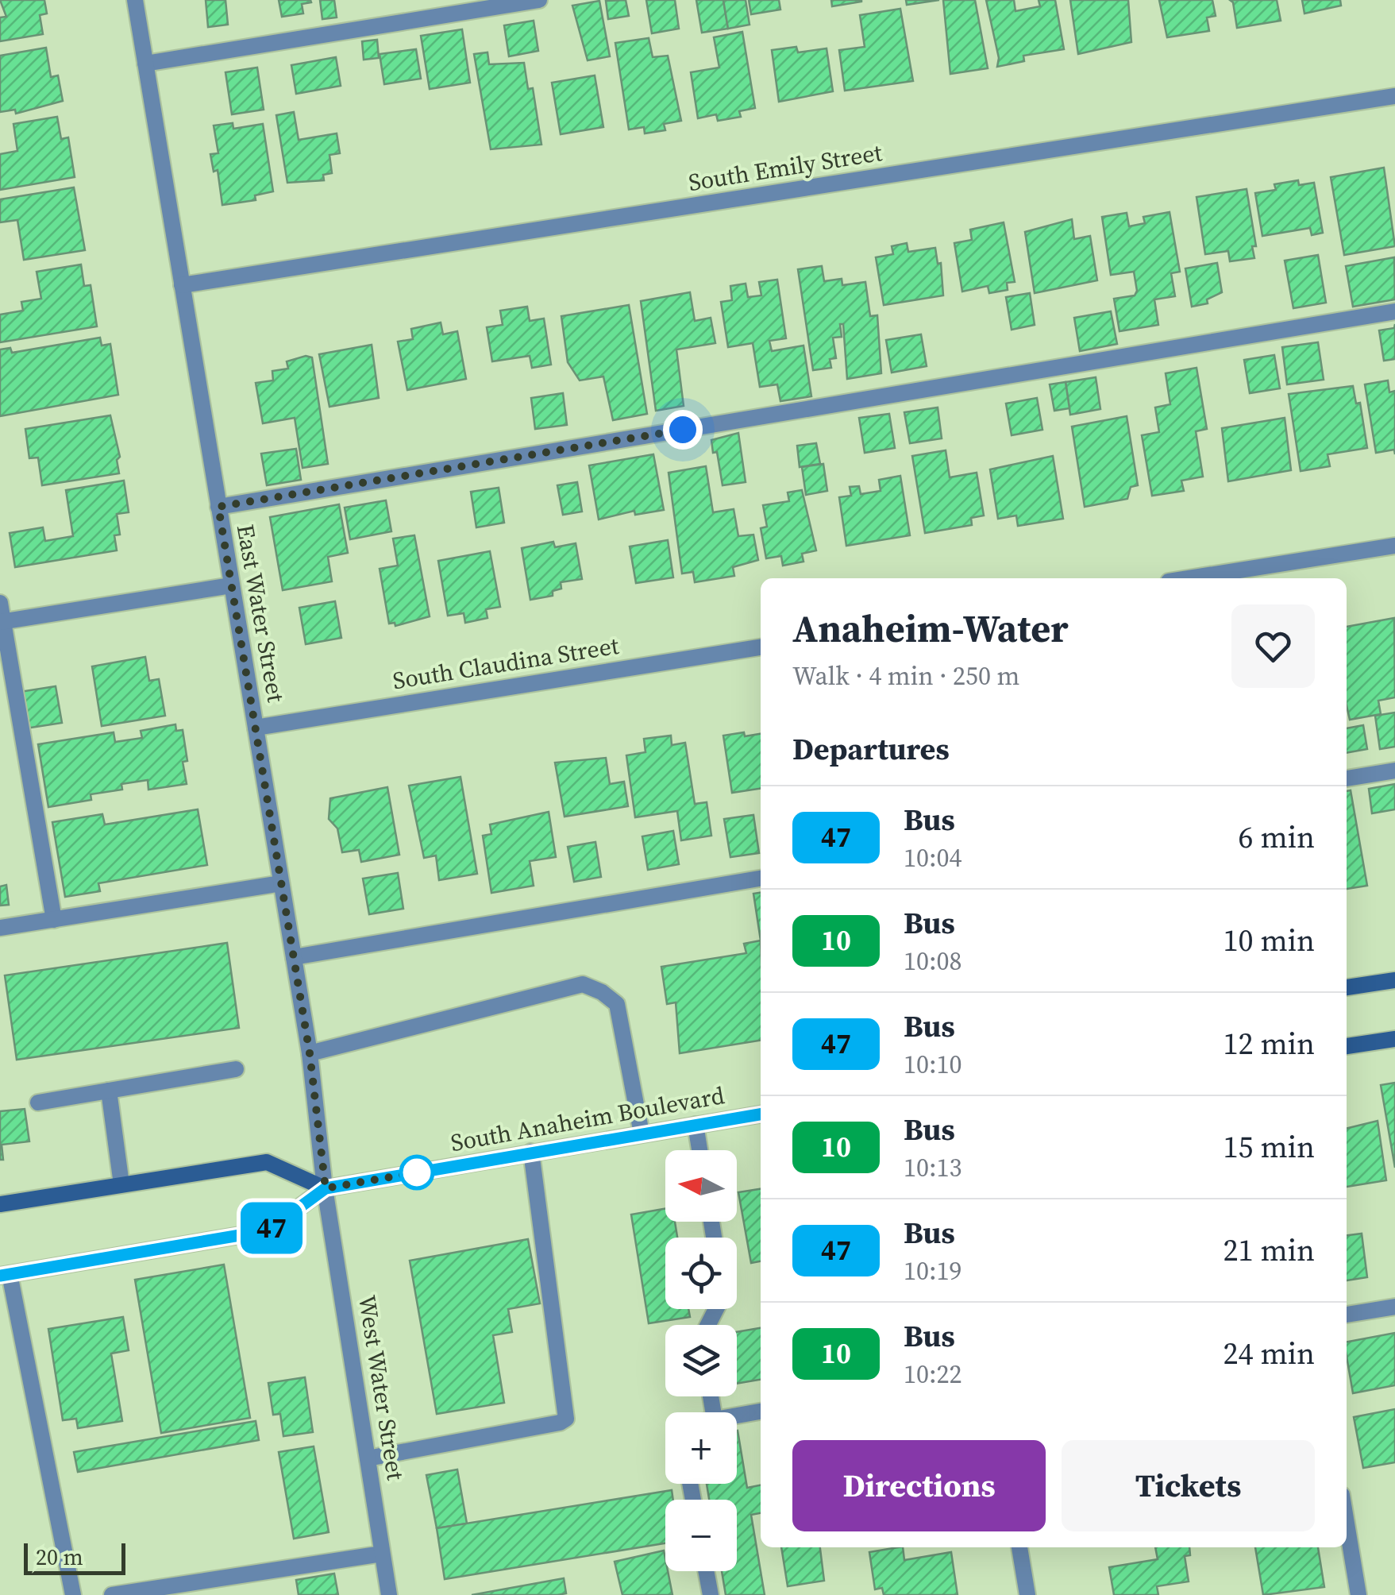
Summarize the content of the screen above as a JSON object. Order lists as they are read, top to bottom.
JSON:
{
  "streets": {
    "main road": ["South Anaheim Boulevard"],
    "street": [
      "South Emily Street",
      "East Water Street",
      "South Claudina Street",
      "West Water Street"
    ]
  },
  "crossings": [
    ["South Emily Street", "East Water Street"],
    ["East Water Street", "South Claudina Street"],
    ["East Water Street", "South Anaheim Boulevard"],
    ["East Water Street", "West Water Street"],
    ["South Anaheim Boulevard", "West Water Street"]
  ],
  "lines": ["bus line 47"],
  "scale_bar": "20 m",
  "north": "left",
  "page": {
    "on_map": "47",
    "heading": [
      ["Anaheim-Water", "Walk · 4 min · 250 m"],
      "Departures"
    ],
    "list": [
      {
        "mark": "47",
        "name": "Bus",
        "note": "10:04",
        "value": "6 min"
      },
      {
        "mark": "10",
        "name": "Bus",
        "note": "10:08",
        "value": "10 min"
      },
      {
        "mark": "47",
        "name": "Bus",
        "note": "10:10",
        "value": "12 min"
      },
      {
        "mark": "10",
        "name": "Bus",
        "note": "10:13",
        "value": "15 min"
      },
      {
        "mark": "47",
        "name": "Bus",
        "note": "10:19",
        "value": "21 min"
      },
      {
        "mark": "10",
        "name": "Bus",
        "note": "10:22",
        "value": "24 min"
      }
    ],
    "map_buttons": ["+", "−"],
    "buttons": ["Directions", "Tickets"],
    "scale": "20 m"
  }
}
